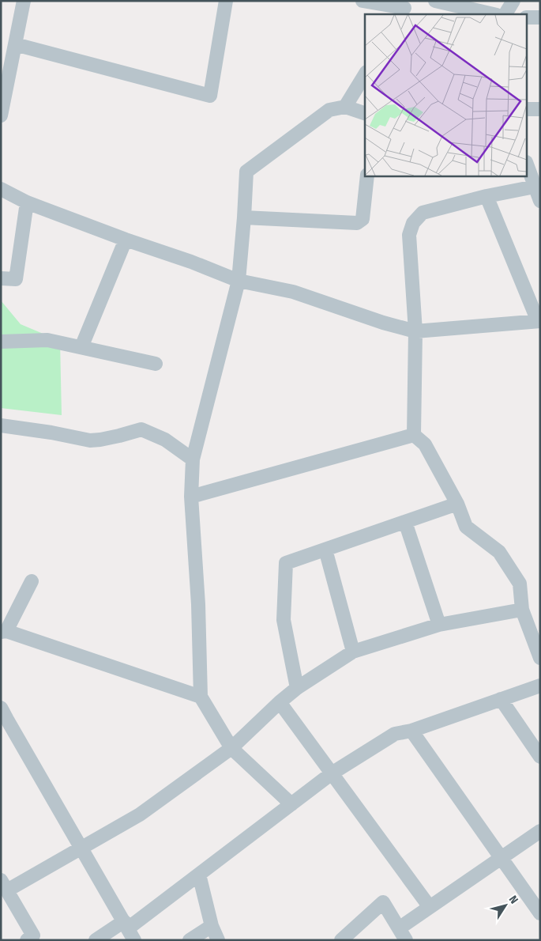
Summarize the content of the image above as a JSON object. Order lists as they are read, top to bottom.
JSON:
{
  "north": "top right"
}
